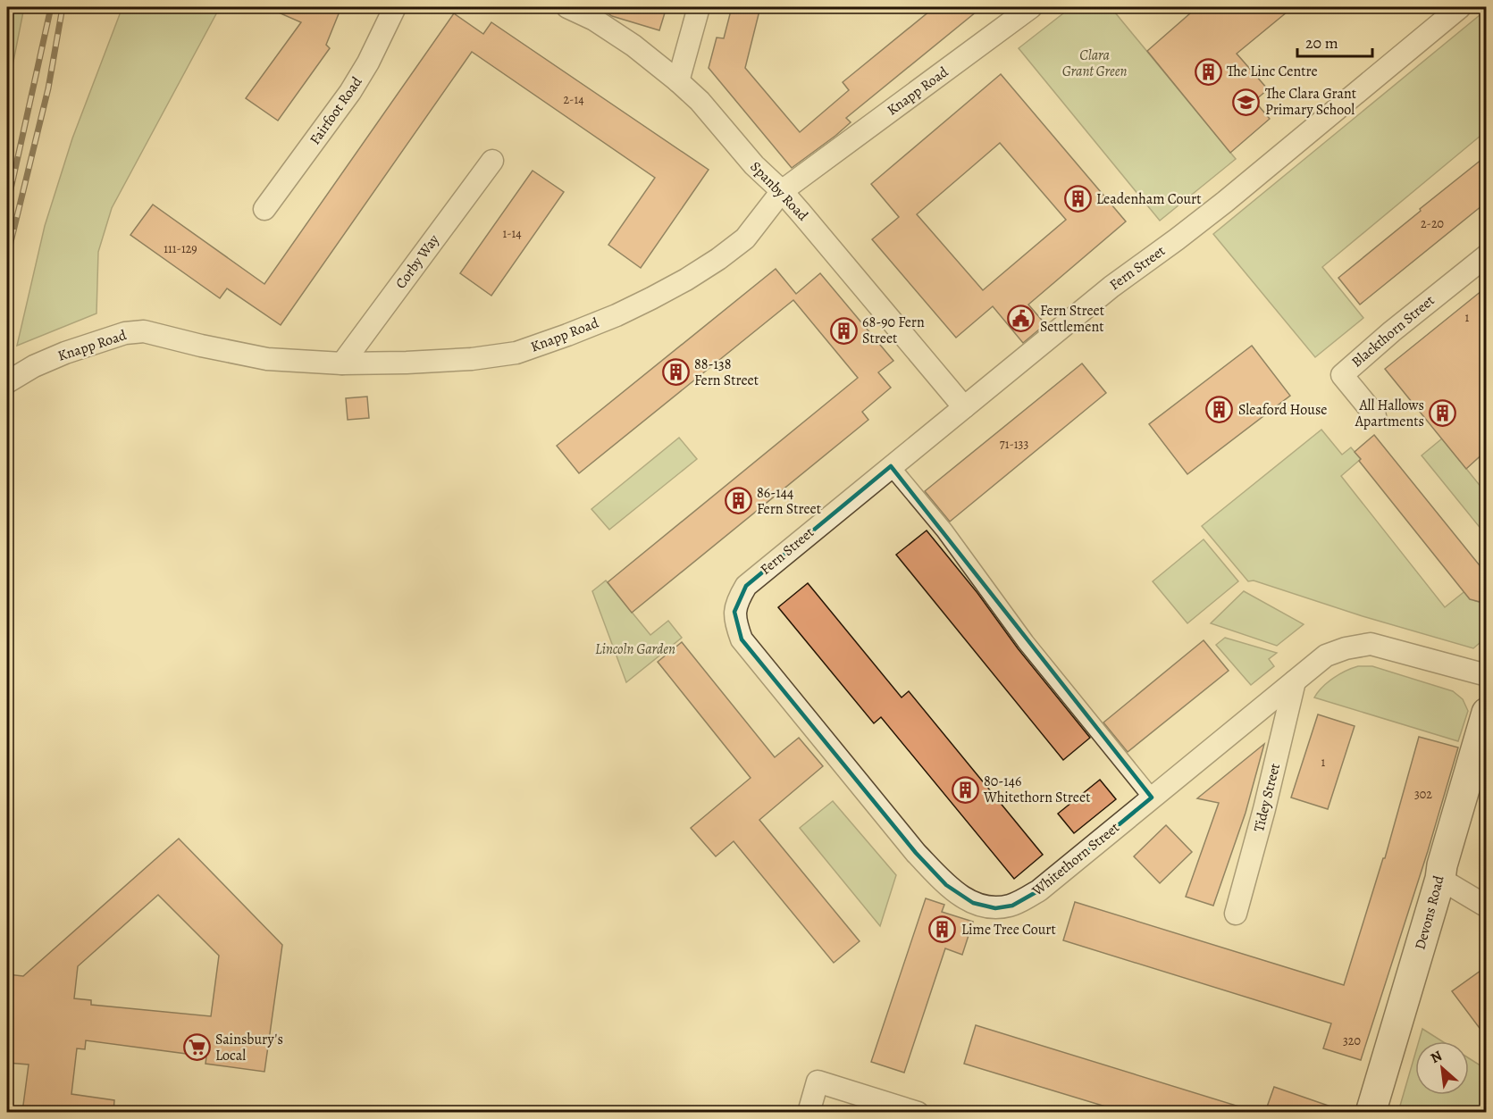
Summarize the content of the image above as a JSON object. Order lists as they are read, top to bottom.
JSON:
{
  "streets": {
    "main road": ["Devons Road"],
    "street": [
      "Knapp Road",
      "Fairfoot Road",
      "Spanby Road",
      "Corby Way",
      "Fern Street",
      "Blackthorn Street",
      "Tidey Street",
      "Whitethorn Street"
    ]
  },
  "crossings": [
    ["Knapp Road", "Spanby Road"],
    ["Knapp Road", "Corby Way"],
    ["Spanby Road", "Fern Street"],
    ["Fern Street", "Whitethorn Street"],
    ["Tidey Street", "Whitethorn Street"]
  ],
  "parks": ["Clara Grant Green", "Lincoln Garden"],
  "places": {
    "building": [
      "The Linc Centre",
      "Leadenham Court",
      "68-90 Fern Street",
      "88-138 Fern Street",
      "Sleaford House",
      "All Hallows Apartments",
      "86-144 Fern Street",
      "80-146 Whitethorn Street",
      "Lime Tree Court"
    ],
    "school or university": ["The Clara Grant Primary School"],
    "public building": ["Fern Street Settlement"],
    "supermarket": ["Sainsbury's Local"]
  },
  "house_numbers": [
    "2-14",
    "2-20",
    "1-14",
    "111-129",
    "1",
    "71-133",
    "1",
    "302",
    "320"
  ],
  "scale_bar": "20 m",
  "north": "top left"
}
